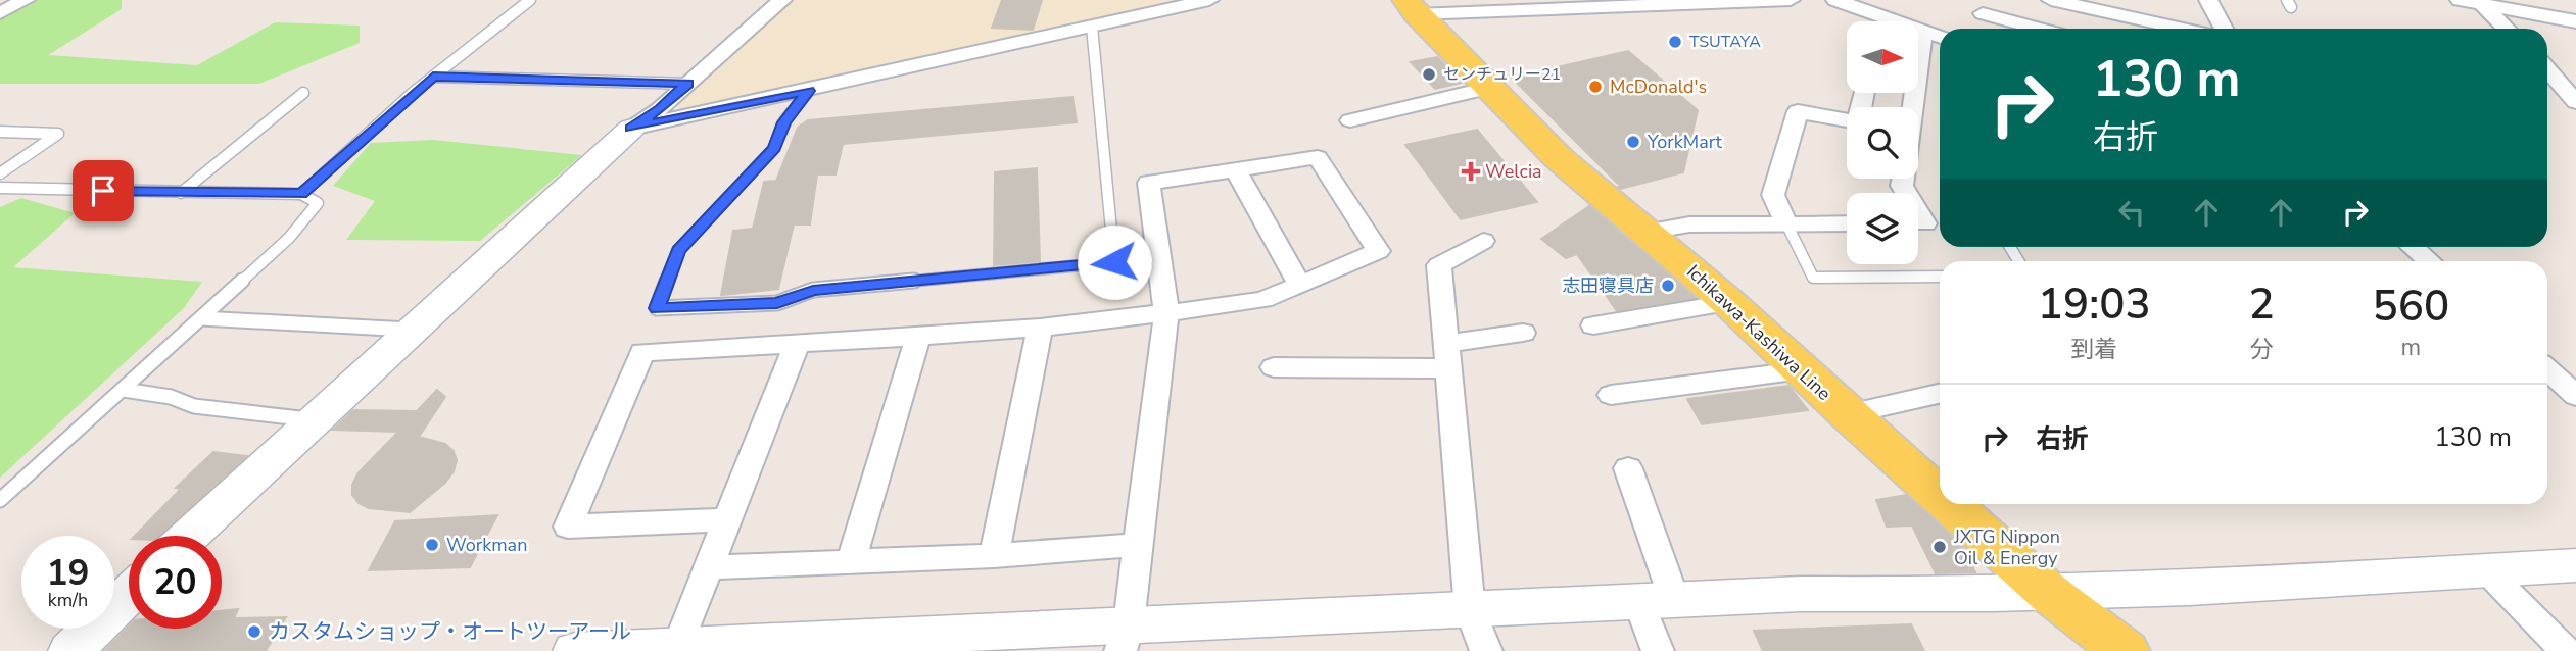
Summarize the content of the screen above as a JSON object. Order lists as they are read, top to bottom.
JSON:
{
  "streets": {
    "main road": ["Ichikawa-Kashiwa Line"]
  },
  "places": {
    "other": [
      "TSUTAYA",
      "センチュリー21",
      "McDonald's",
      "YorkMart",
      "志田寝具店",
      "Workman",
      "JXTG Nippon Oil & Energy",
      "カスタムショップ・オートツーアール"
    ],
    "health": ["Welcia"]
  },
  "north": "right",
  "page": {
    "turn": ["130 m", "右折"],
    "eta": [
      "19:03",
      "到着",
      "2",
      "分",
      "560",
      "m"
    ],
    "list": [
      {
        "name": "右折",
        "value": "130 m"
      }
    ],
    "speed": "19 km/h",
    "limit": "20"
  }
}
